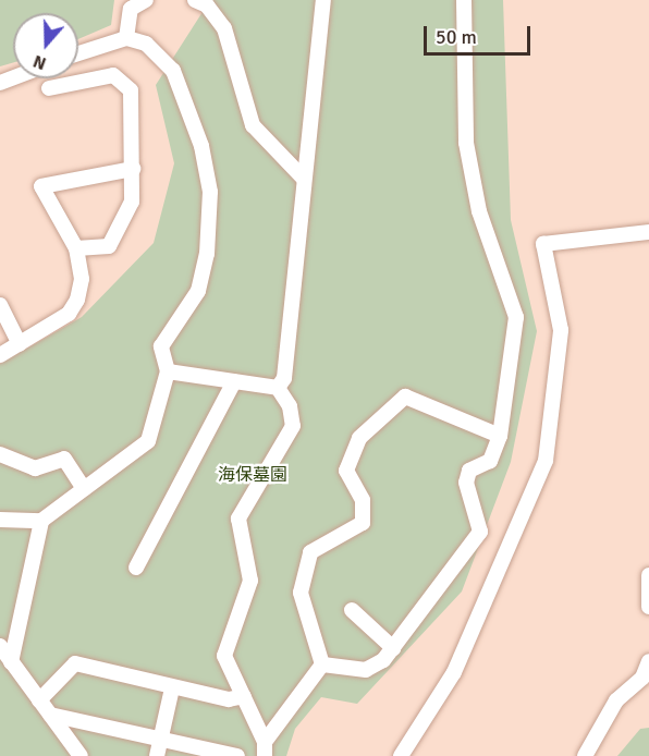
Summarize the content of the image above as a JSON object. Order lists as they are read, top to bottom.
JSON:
{
  "parks": ["海保墓園"],
  "scale_bar": "50 m",
  "north": "bottom"
}
